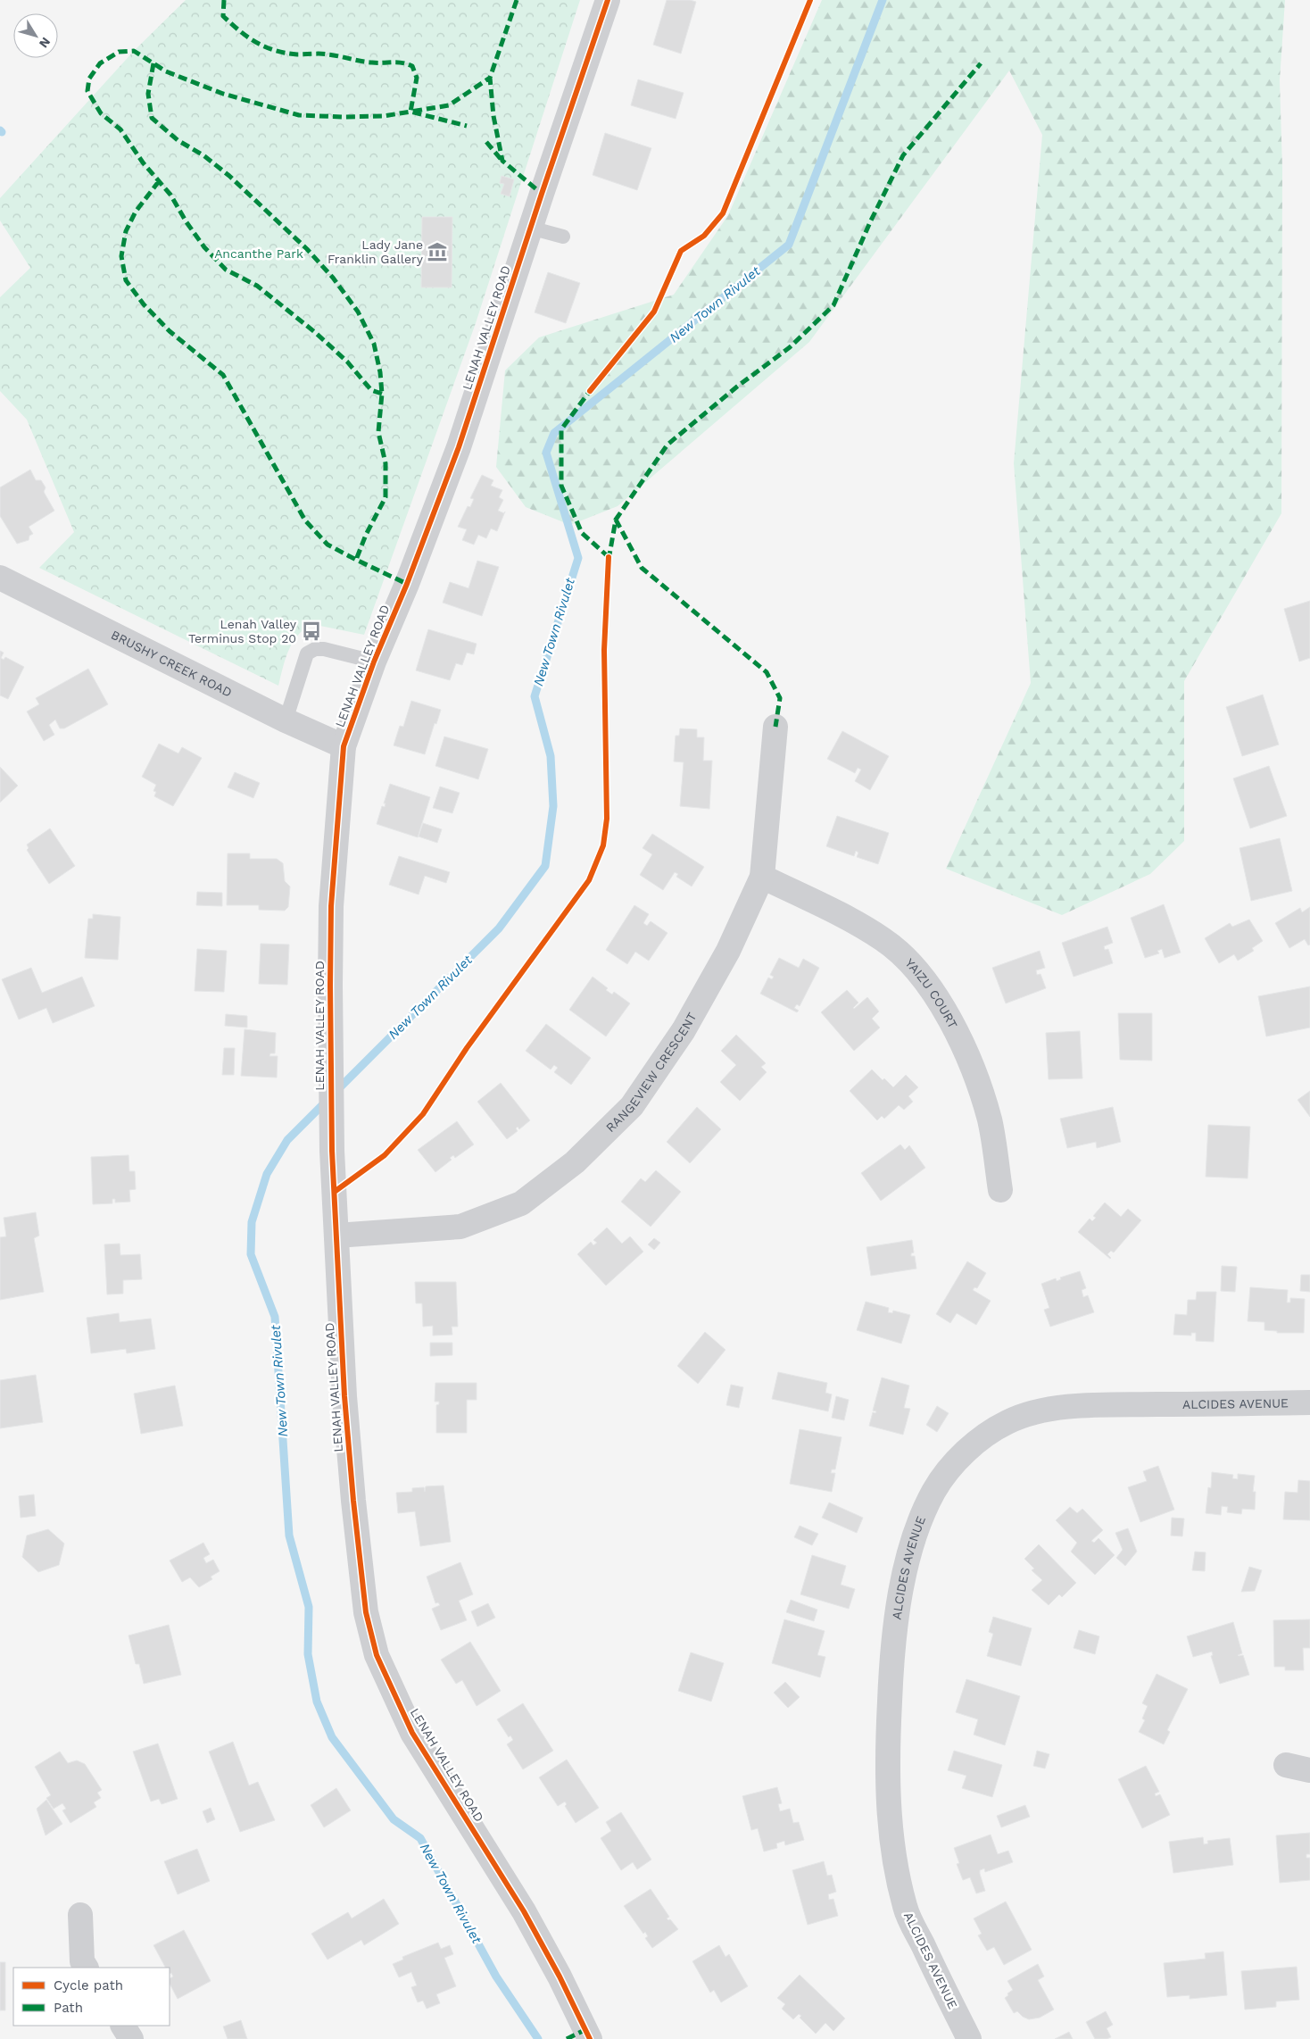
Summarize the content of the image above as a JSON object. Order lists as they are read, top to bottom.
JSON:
{
  "streets": {
    "street": [
      "LENAH VALLEY ROAD",
      "BRUSHY CREEK ROAD",
      "YAIZU COURT",
      "RANGEVIEW CRESCENT",
      "ALCIDES AVENUE"
    ]
  },
  "crossings": [
    ["LENAH VALLEY ROAD", "BRUSHY CREEK ROAD"],
    ["LENAH VALLEY ROAD", "RANGEVIEW CRESCENT"],
    ["YAIZU COURT", "RANGEVIEW CRESCENT"]
  ],
  "water": ["New Town Rivulet"],
  "parks": ["Ancanthe Park"],
  "places": {
    "museum": ["Lady Jane Franklin Gallery"],
    "bus stop": ["Lenah Valley Terminus Stop 20"]
  },
  "legend": ["Cycle path", "Path"],
  "north": "bottom right"
}
